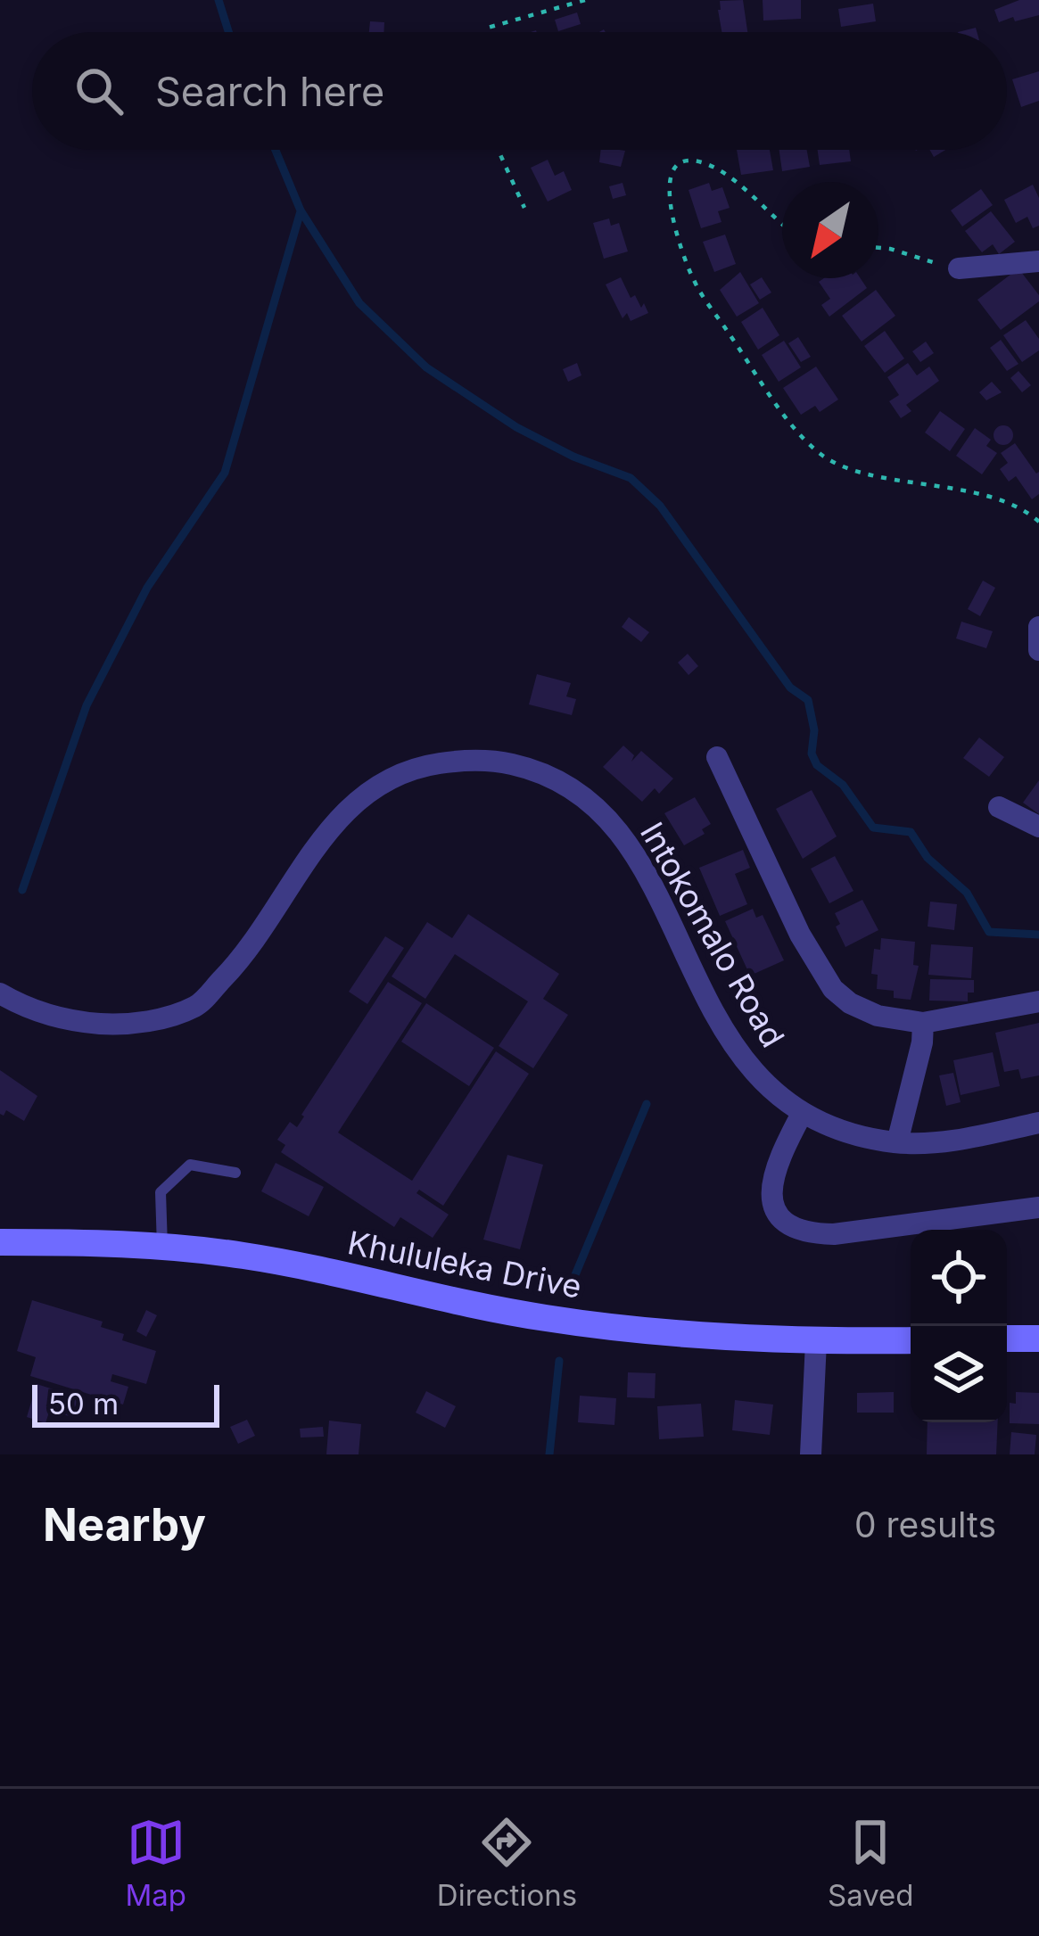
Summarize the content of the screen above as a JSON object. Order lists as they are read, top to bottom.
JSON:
{
  "streets": {
    "street": ["Intokomalo Road", "Khululeka Drive"]
  },
  "scale_bar": "50 m",
  "north": "bottom left",
  "page": {
    "search": "Search here",
    "scale": "50 m",
    "heading": ["Nearby", "0 results"],
    "nav": ["Map", "Directions", "Saved"]
  }
}
